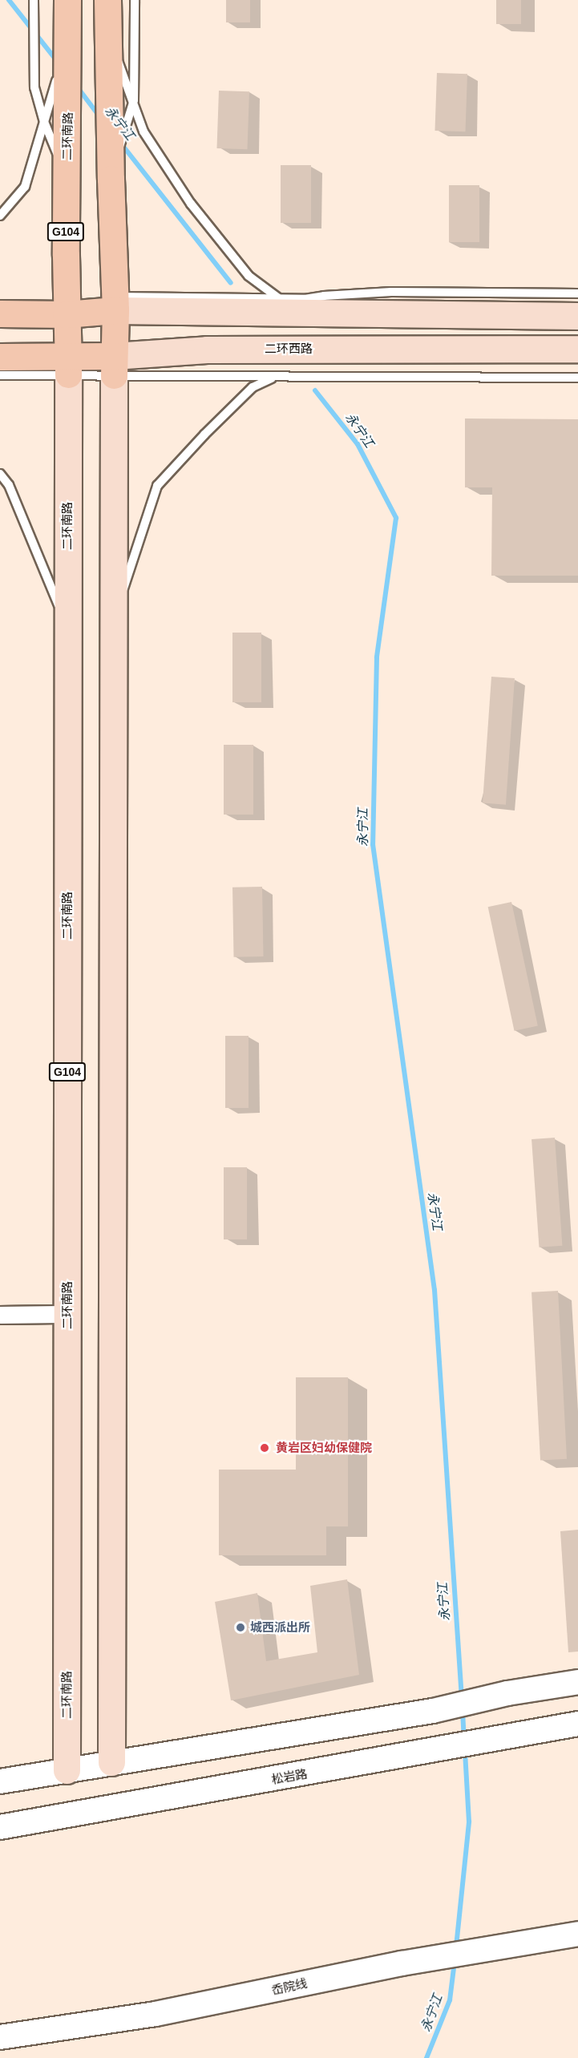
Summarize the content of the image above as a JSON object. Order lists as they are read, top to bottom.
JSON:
{
  "streets": {
    "highway": ["二环南路", "G104", "二环西路"],
    "main road": ["松岩路", "岙院线"]
  },
  "crossings": [
    ["二环南路", "二环西路"]
  ],
  "water": ["永宁江"],
  "places": ["黄岩区妇幼保健院", "城西派出所"]
}
